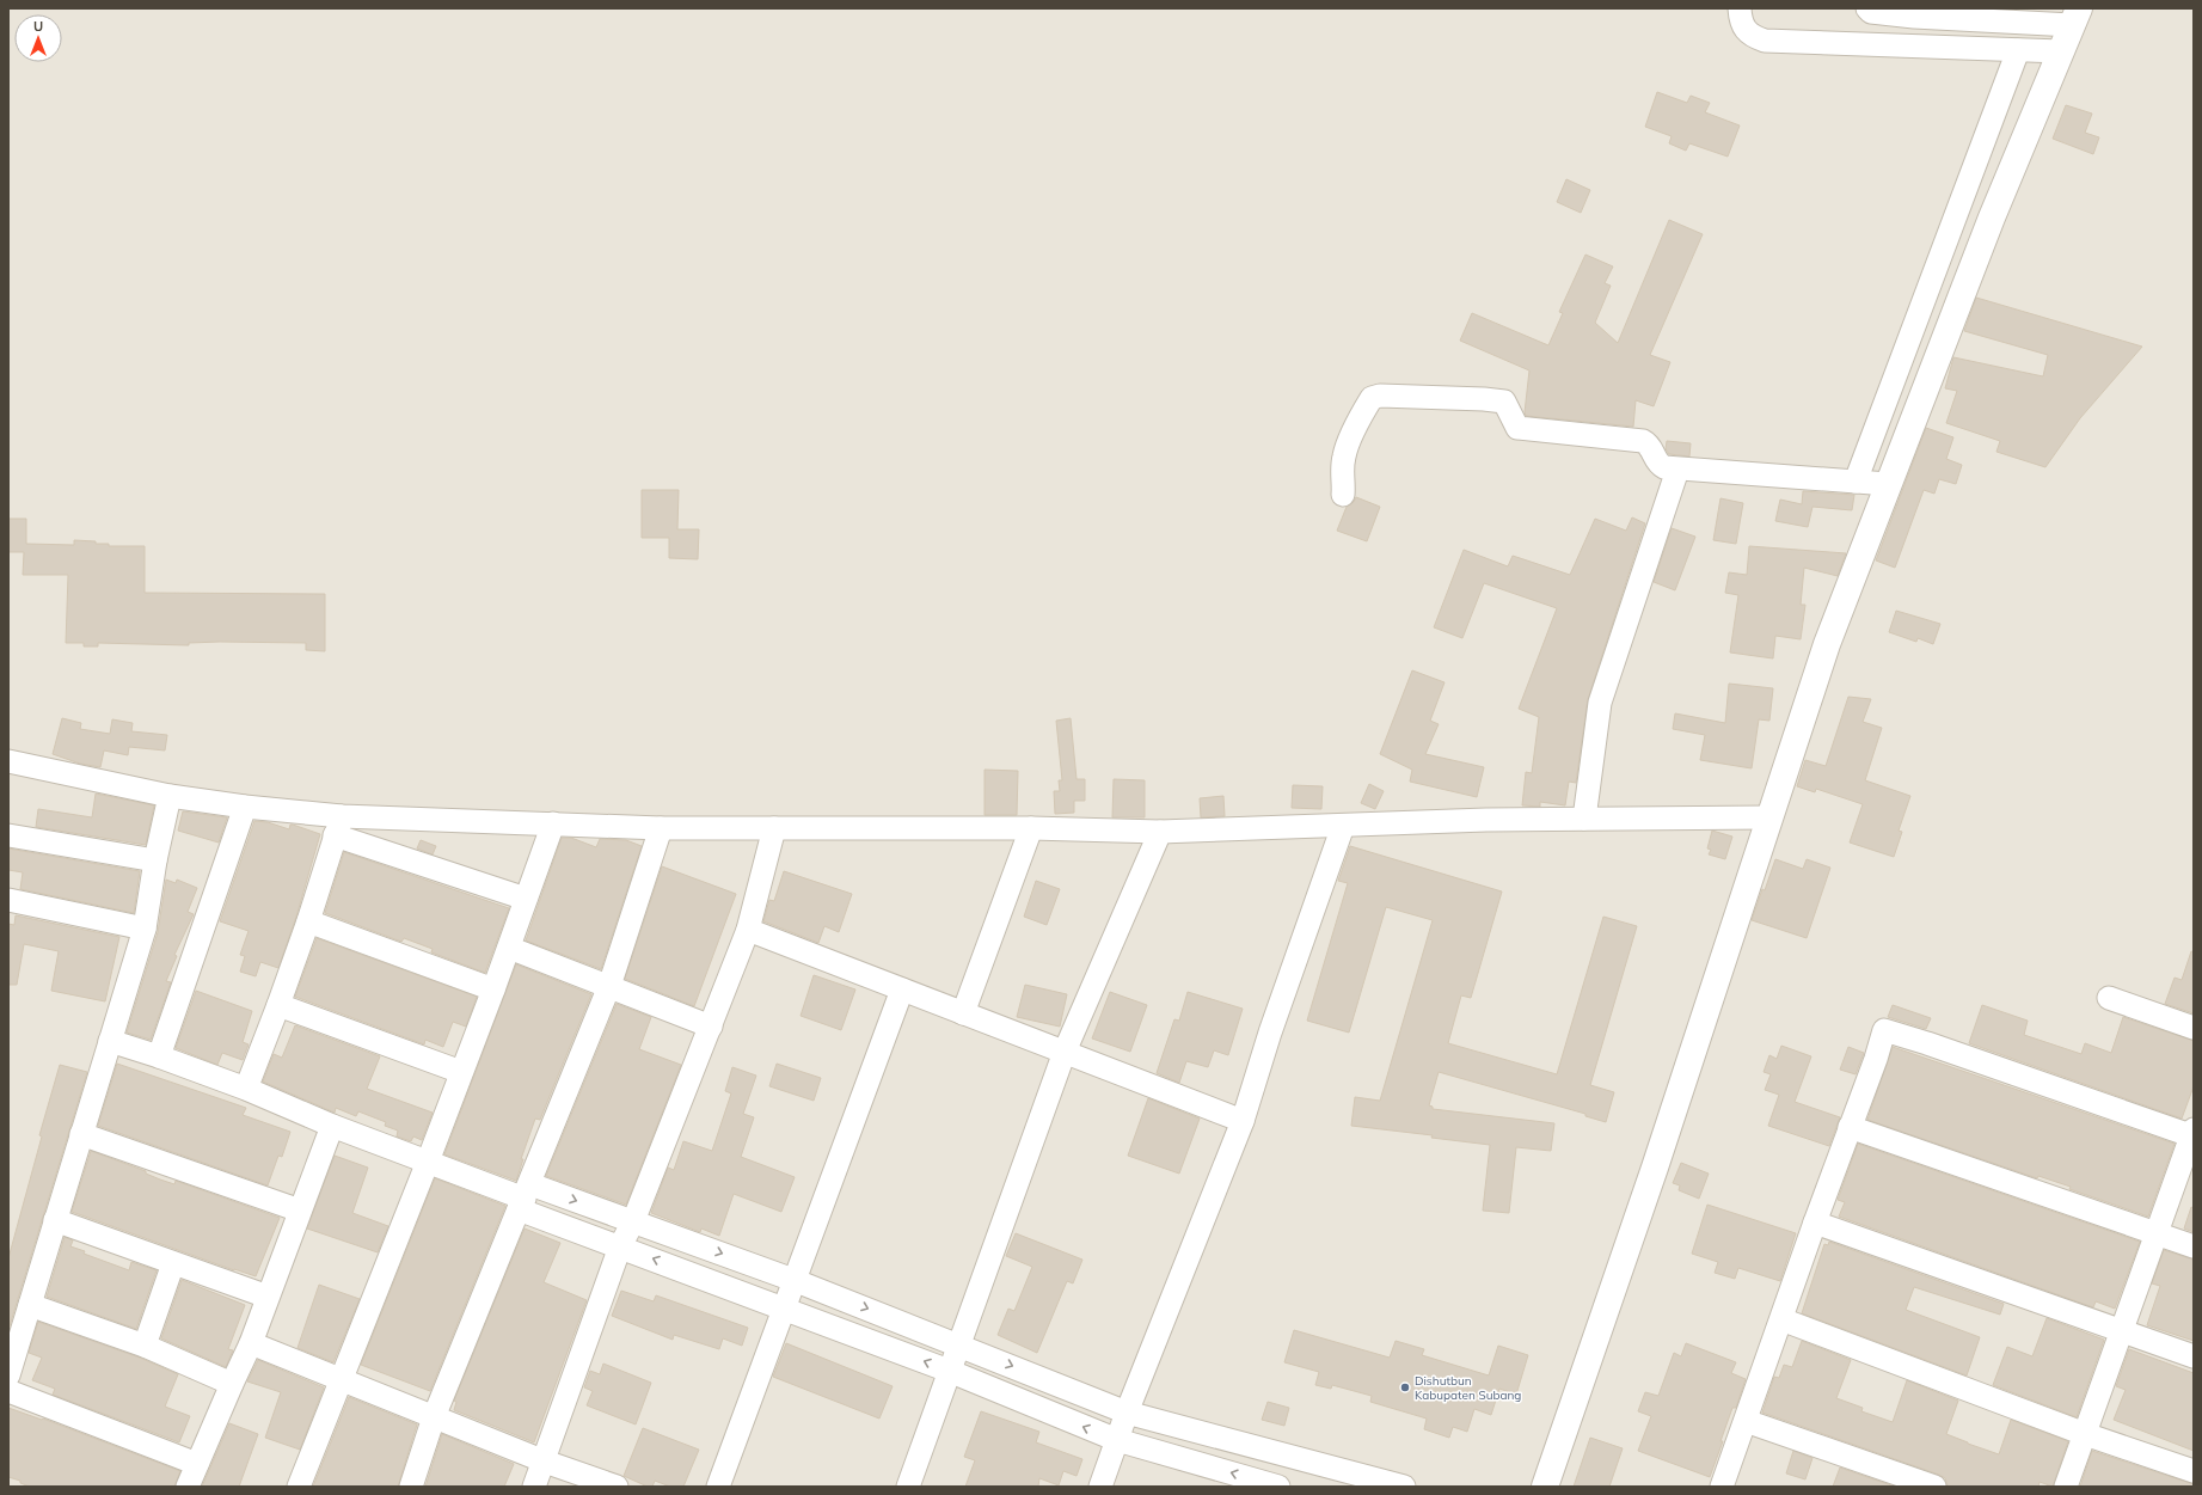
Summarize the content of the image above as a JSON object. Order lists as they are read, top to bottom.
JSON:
{
  "places": ["Dishutbun Kabupaten Subang"],
  "north": "top"
}
